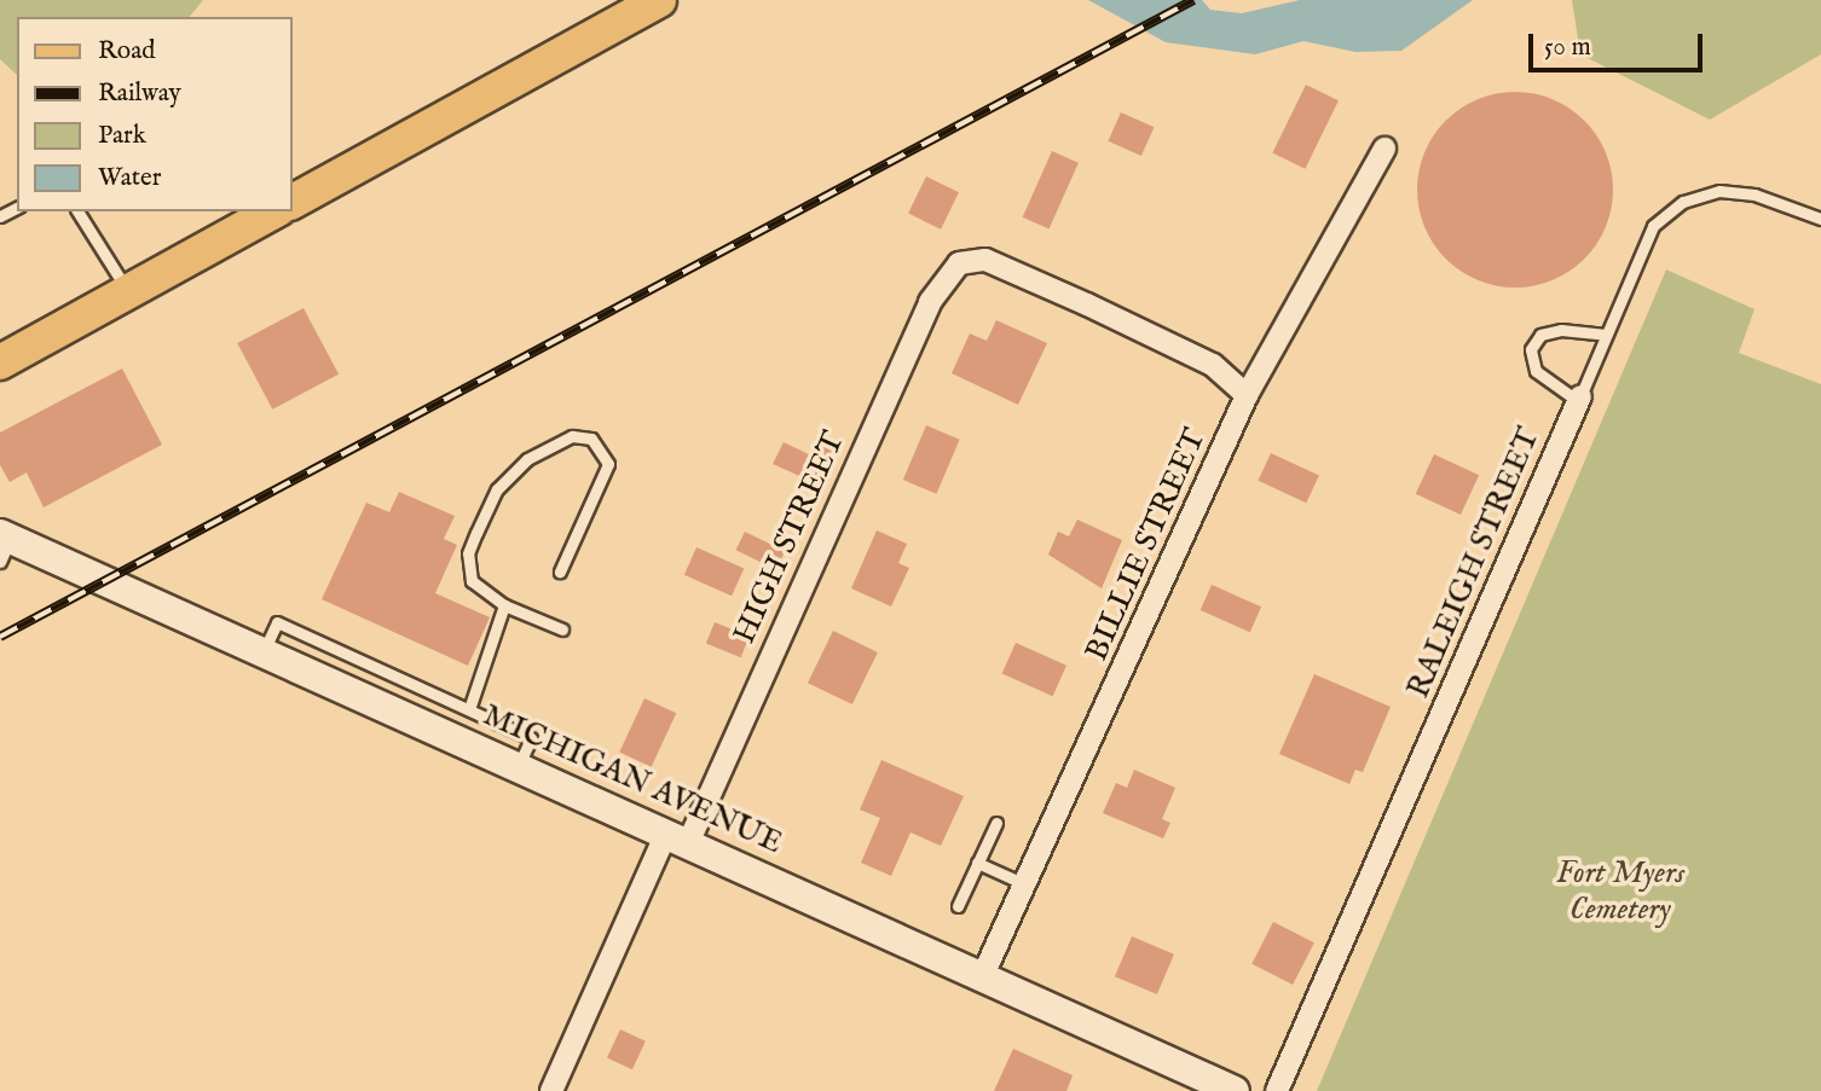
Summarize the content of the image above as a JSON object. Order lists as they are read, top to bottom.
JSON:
{
  "streets": {
    "street": [
      "HIGH STREET",
      "BILLIE STREET",
      "RALEIGH STREET",
      "MICHIGAN AVENUE"
    ]
  },
  "crossings": [
    ["HIGH STREET", "BILLIE STREET"],
    ["HIGH STREET", "MICHIGAN AVENUE"],
    ["BILLIE STREET", "MICHIGAN AVENUE"]
  ],
  "parks": ["Fort Myers Cemetery"],
  "legend": [
    "Road",
    "Railway",
    "Park",
    "Water"
  ],
  "scale_bar": "50 m"
}
